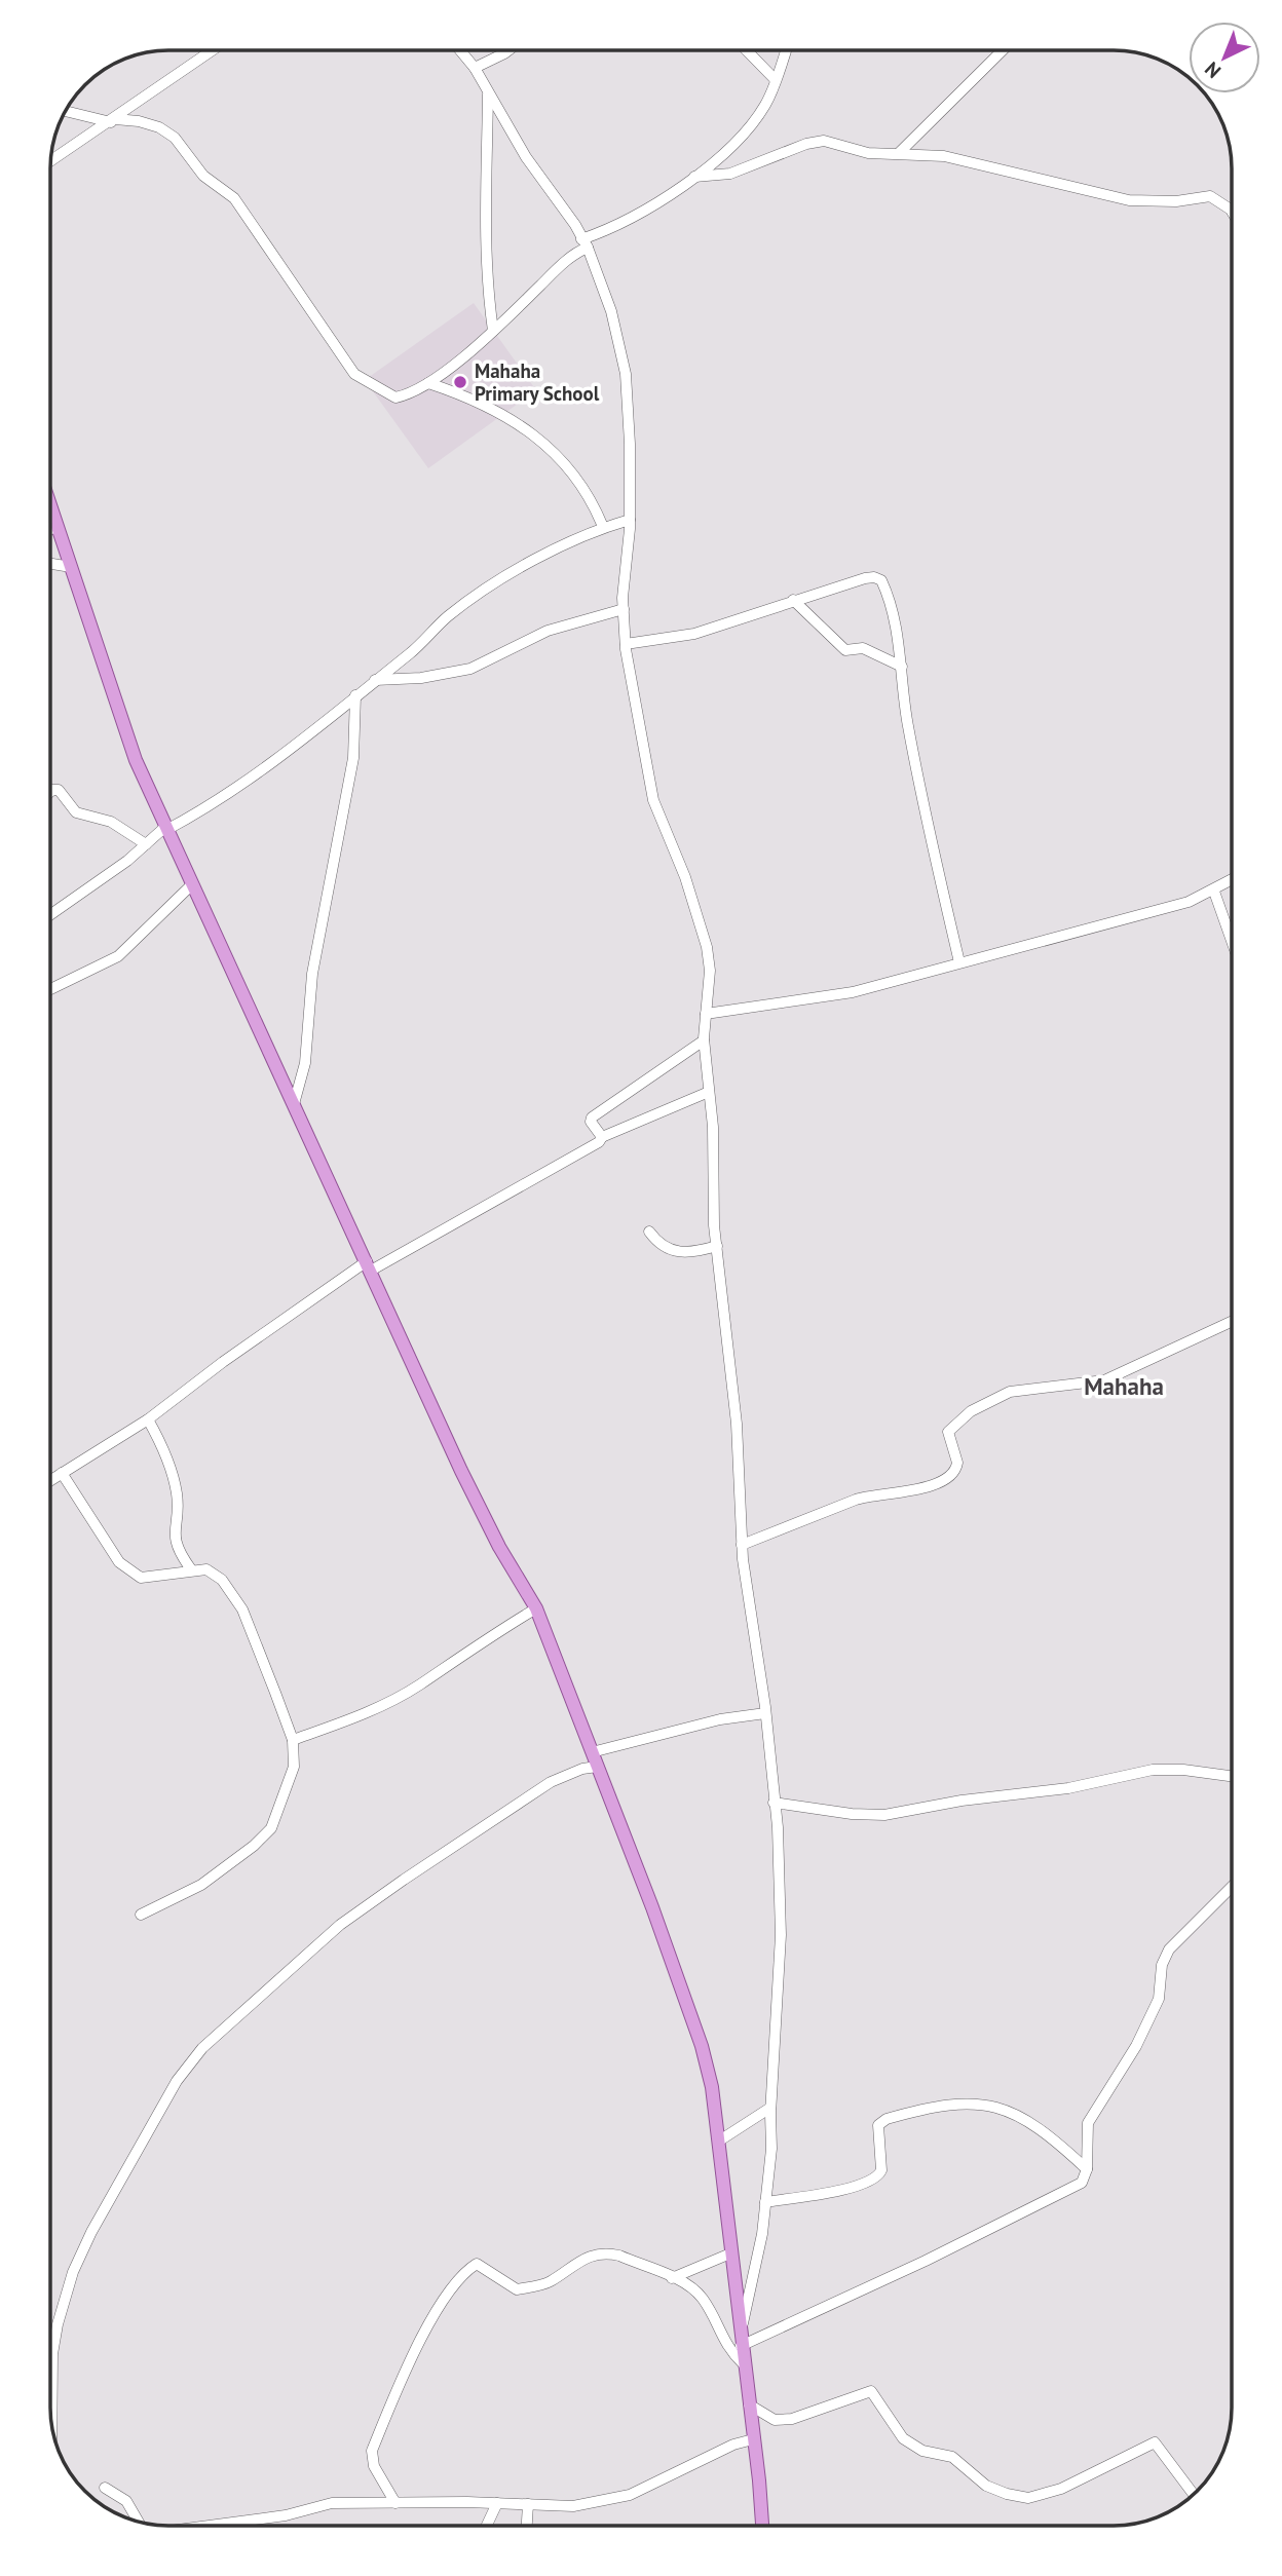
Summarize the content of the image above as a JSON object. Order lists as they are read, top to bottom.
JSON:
{
  "districts": ["Mahaha"],
  "places": ["Mahaha Primary School"],
  "north": "bottom left"
}
